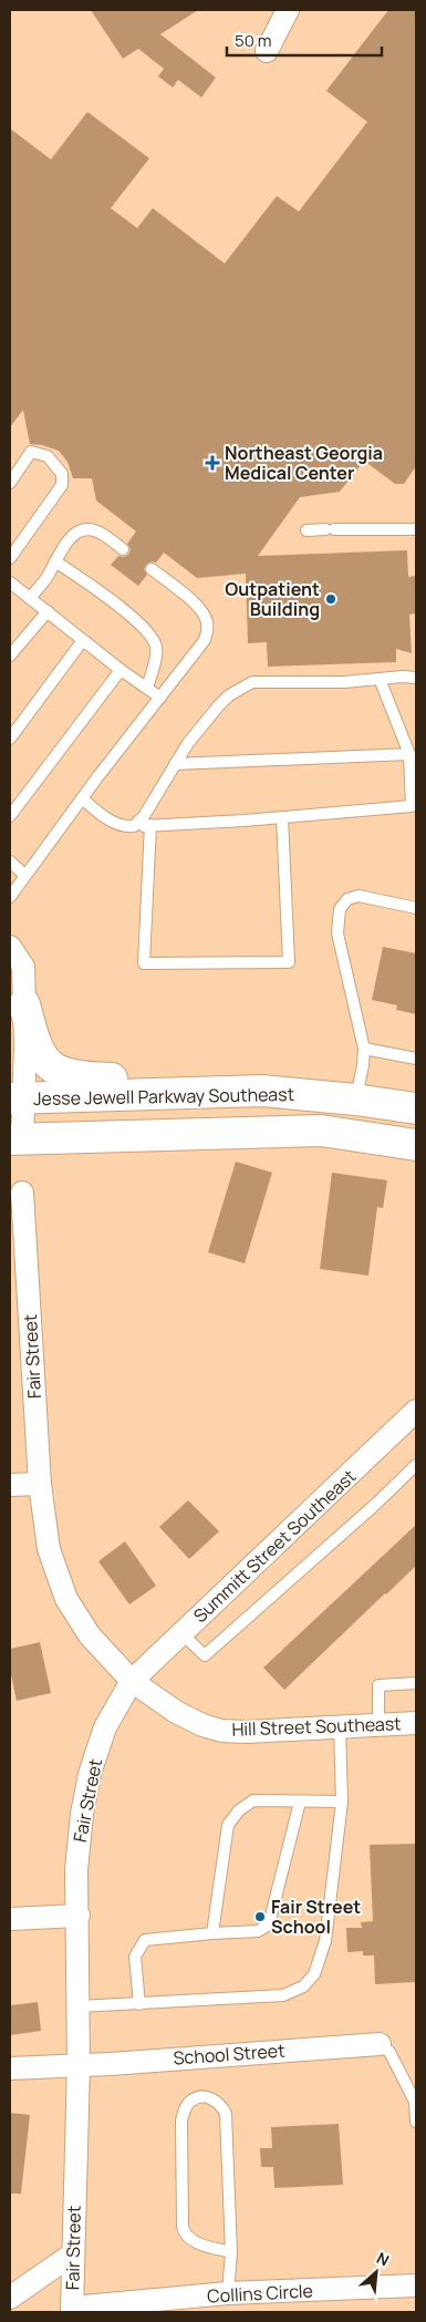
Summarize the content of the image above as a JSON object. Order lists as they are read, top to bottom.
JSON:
{
  "streets": {
    "main road": ["Jesse Jewell Parkway Southeast"],
    "street": [
      "Fair Street",
      "Summitt Street Southeast",
      "Hill Street Southeast",
      "School Street",
      "Collins Circle"
    ]
  },
  "crossings": [
    ["Fair Street", "Summitt Street Southeast"],
    ["Fair Street", "Hill Street Southeast"],
    ["Fair Street", "School Street"],
    ["Fair Street", "Collins Circle"],
    ["Summitt Street Southeast", "Hill Street Southeast"]
  ],
  "places": {
    "health": ["Northeast Georgia Medical Center"],
    "other": ["Outpatient Building", "Fair Street School"]
  },
  "scale_bar": "50 m",
  "north": "top right"
}
